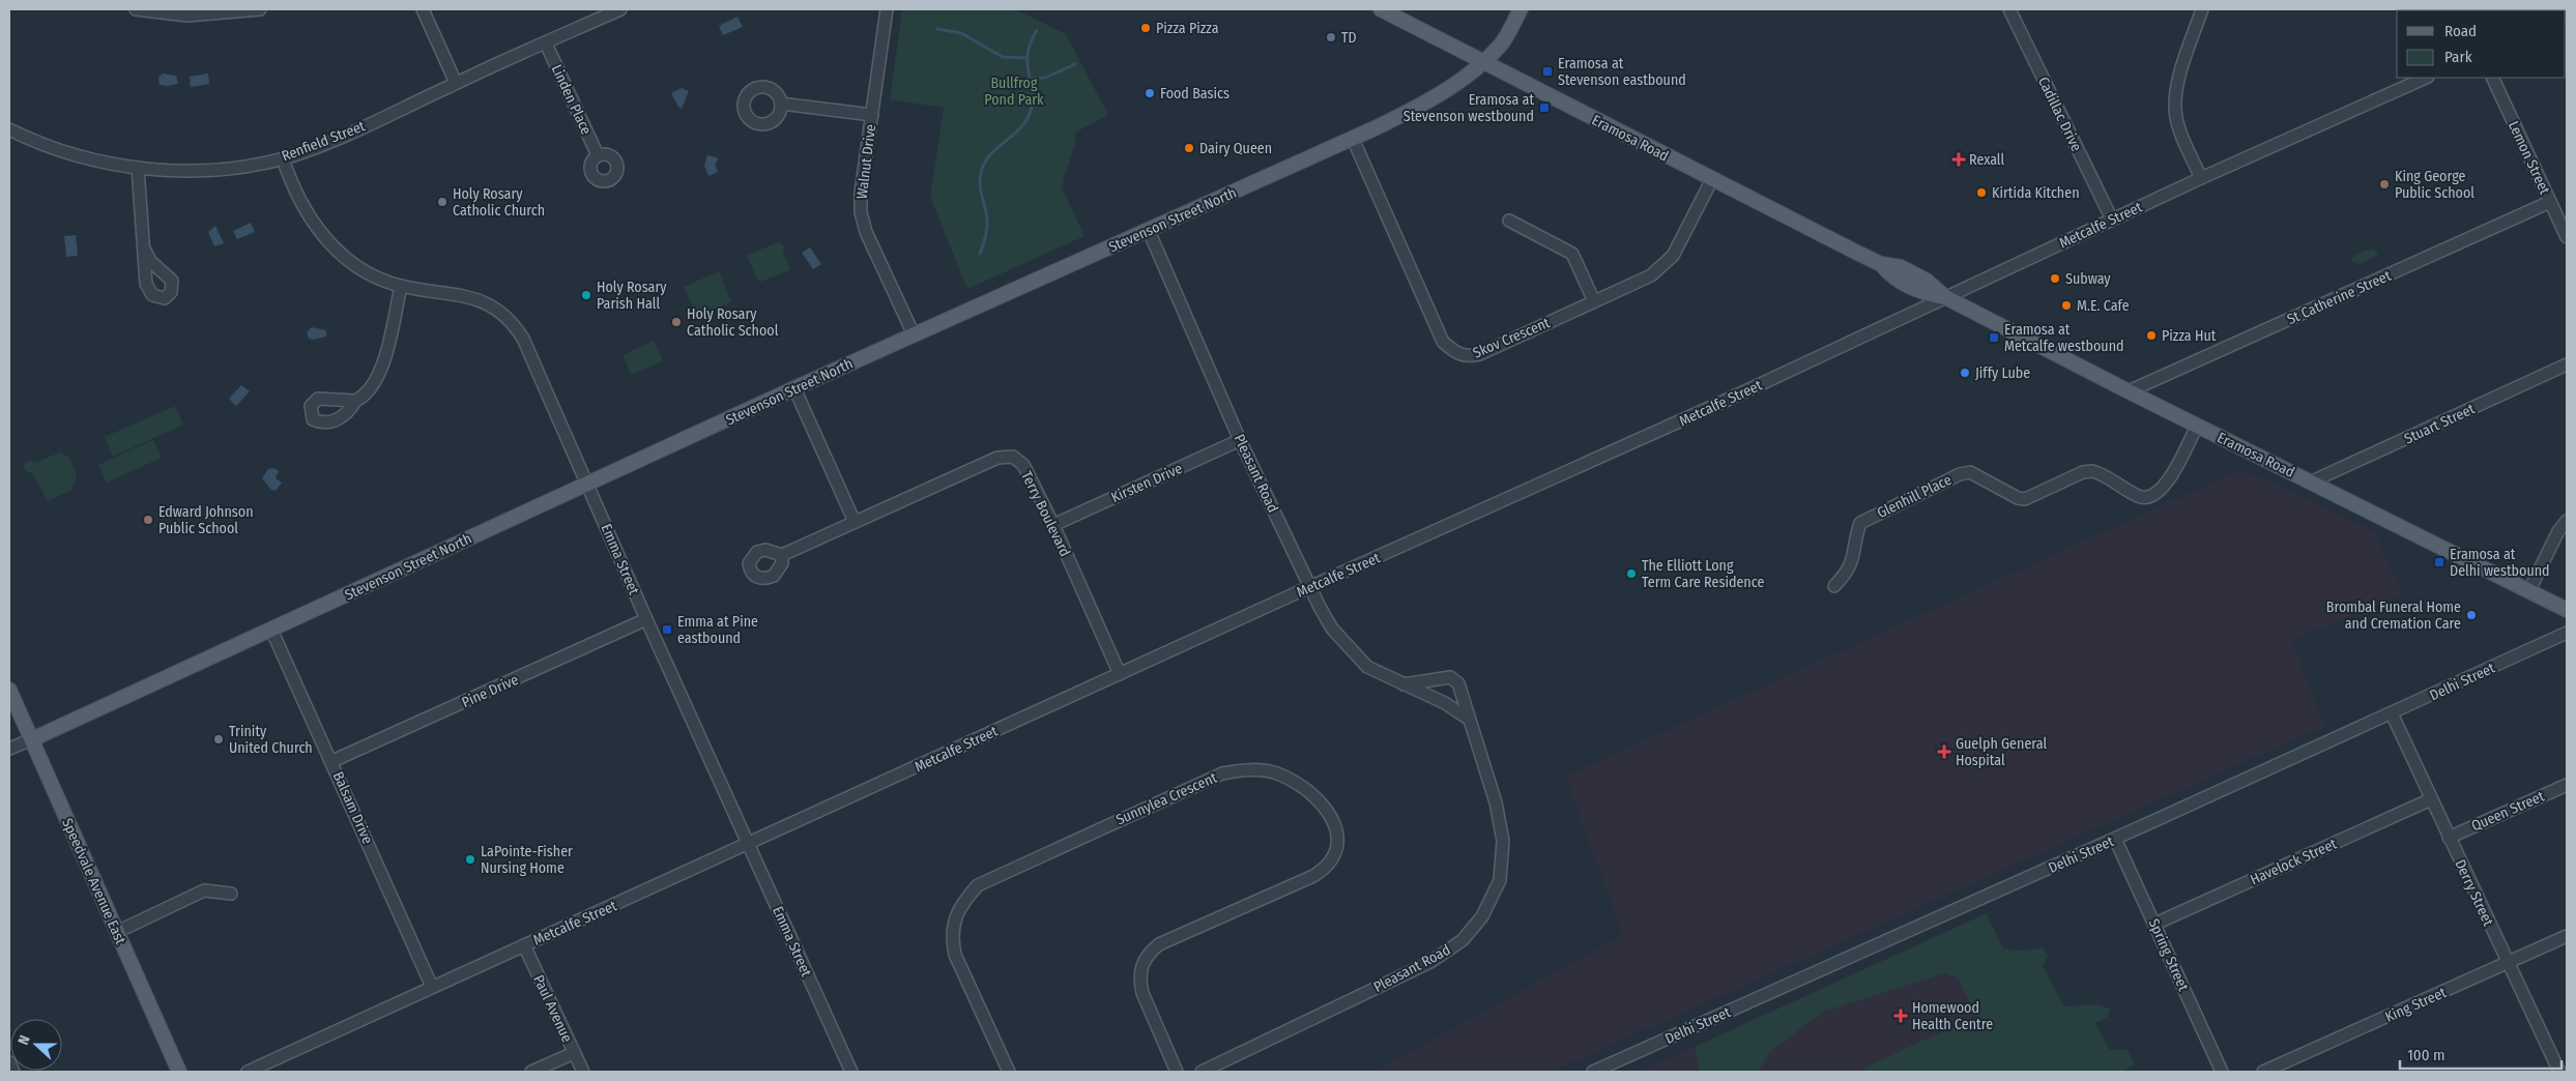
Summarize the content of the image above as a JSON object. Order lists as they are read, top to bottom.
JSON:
{
  "streets": {
    "main road": ["Eramosa Road", "Stevenson Street North", "Speedvale Avenue East"],
    "street": [
      "Linden Place",
      "Cadillac Drive",
      "Renfield Street",
      "Lemon Street",
      "Walnut Drive",
      "Metcalfe Street",
      "St Catherine Street",
      "Skov Crescent",
      "Stuart Street",
      "Pleasant Road",
      "Kirsten Drive",
      "Glenhill Place",
      "Terry Boulevard",
      "Emma Street",
      "Delhi Street",
      "Pine Drive",
      "Sunnylea Crescent",
      "Balsam Drive",
      "Queen Street",
      "Havelock Street",
      "Derry Street",
      "Spring Street",
      "King Street",
      "Paul Avenue"
    ]
  },
  "crossings": [
    ["Linden Place", "Renfield Street"],
    ["Cadillac Drive", "Metcalfe Street"],
    ["Eramosa Road", "Stevenson Street North"],
    ["Eramosa Road", "Metcalfe Street"],
    ["Eramosa Road", "St Catherine Street"],
    ["Eramosa Road", "Skov Crescent"],
    ["Eramosa Road", "Stuart Street"],
    ["Eramosa Road", "Glenhill Place"],
    ["Renfield Street", "Emma Street"],
    ["Lemon Street", "St Catherine Street"],
    ["Walnut Drive", "Stevenson Street North"],
    ["Stevenson Street North", "Skov Crescent"],
    ["Stevenson Street North", "Pleasant Road"],
    ["Stevenson Street North", "Emma Street"],
    ["Stevenson Street North", "Balsam Drive"],
    ["Stevenson Street North", "Speedvale Avenue East"],
    ["Metcalfe Street", "Pleasant Road"],
    ["Metcalfe Street", "Terry Boulevard"],
    ["Metcalfe Street", "Emma Street"],
    ["Metcalfe Street", "Balsam Drive"],
    ["Metcalfe Street", "Paul Avenue"],
    ["Pleasant Road", "Kirsten Drive"],
    ["Kirsten Drive", "Terry Boulevard"],
    ["Emma Street", "Pine Drive"],
    ["Delhi Street", "Derry Street"],
    ["Delhi Street", "Spring Street"],
    ["Pine Drive", "Balsam Drive"],
    ["Queen Street", "Derry Street"],
    ["Havelock Street", "Derry Street"],
    ["Havelock Street", "Spring Street"],
    ["Derry Street", "King Street"]
  ],
  "parks": ["Bullfrog Pond Park"],
  "places": {
    "other": [
      "Pizza Pizza",
      "TD",
      "Food Basics",
      "Dairy Queen",
      "King George Public School",
      "Kirtida Kitchen",
      "Holy Rosary Catholic Church",
      "Subway",
      "Holy Rosary Parish Hall",
      "M.E. Cafe",
      "Holy Rosary Catholic School",
      "Pizza Hut",
      "Jiffy Lube",
      "Edward Johnson Public School",
      "The Elliott Long Term Care Residence",
      "Brombal Funeral Home and Cremation Care",
      "Trinity United Church",
      "LaPointe-Fisher Nursing Home"
    ],
    "transit": [
      "Eramosa at Stevenson eastbound",
      "Eramosa at Stevenson westbound",
      "Eramosa at Metcalfe westbound",
      "Eramosa at Delhi westbound",
      "Emma at Pine eastbound"
    ],
    "health": ["Rexall", "Guelph General Hospital", "Homewood Health Centre"]
  },
  "legend": ["Road", "Park"],
  "scale_bar": "100 m",
  "north": "left"
}
